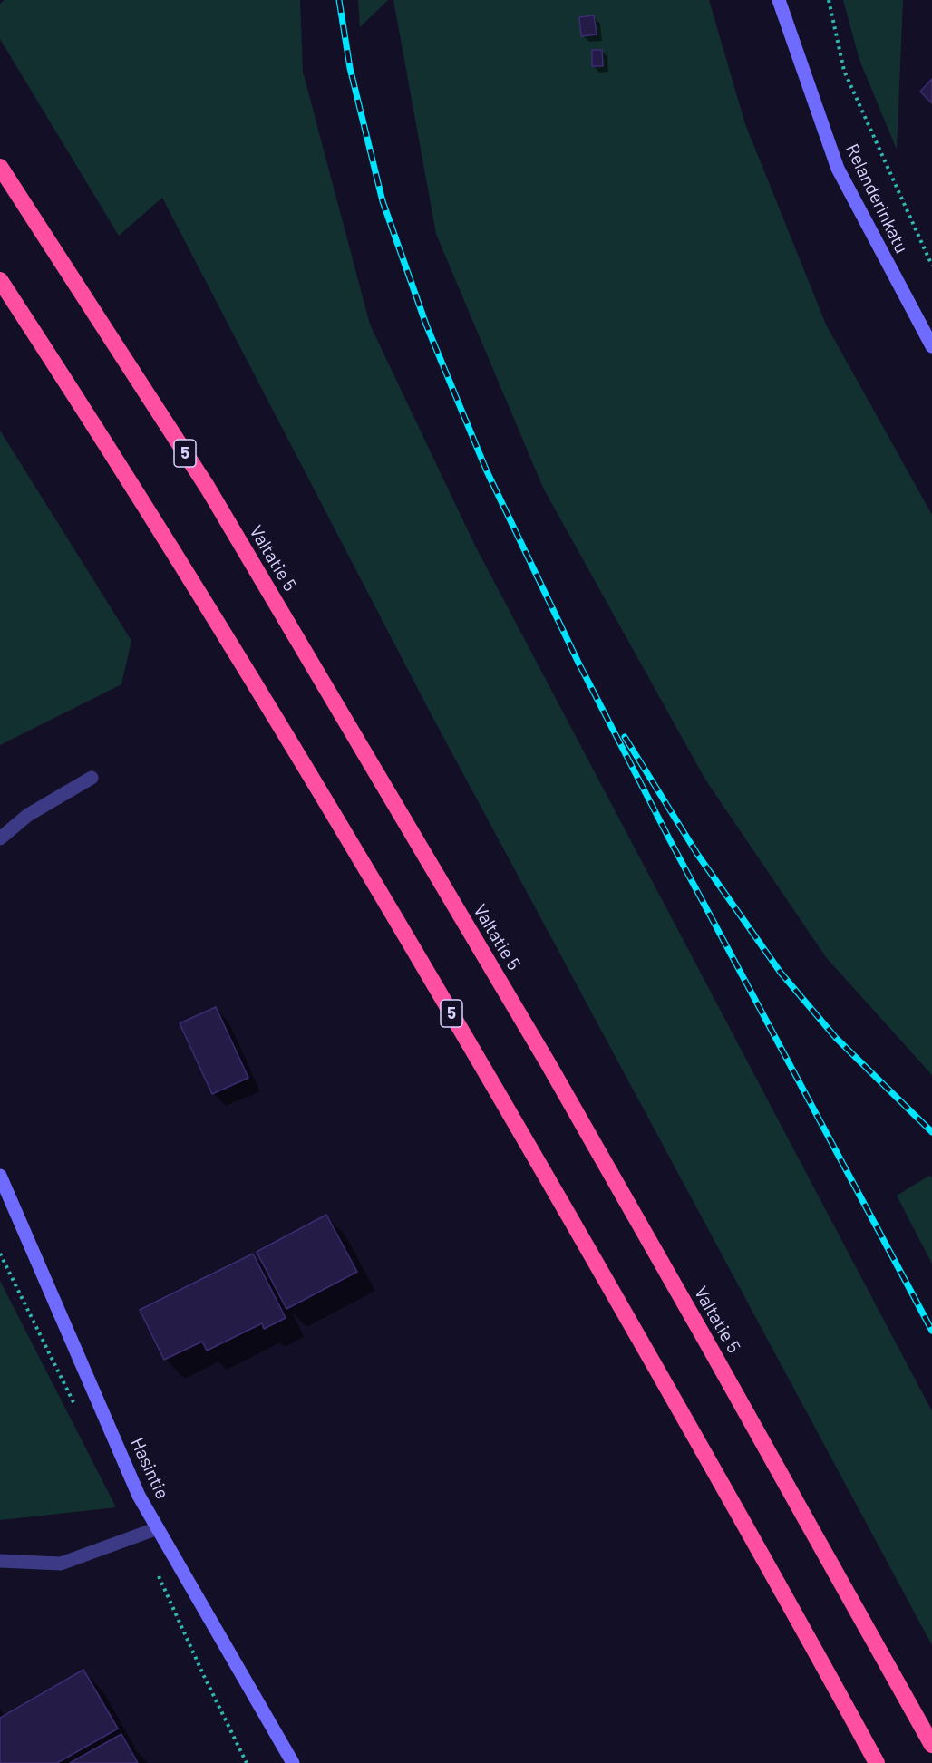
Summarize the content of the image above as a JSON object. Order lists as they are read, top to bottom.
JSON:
{
  "streets": {
    "highway": ["5", "Valtatie 5"],
    "street": ["Relanderinkatu", "Hasintie"]
  }
}
